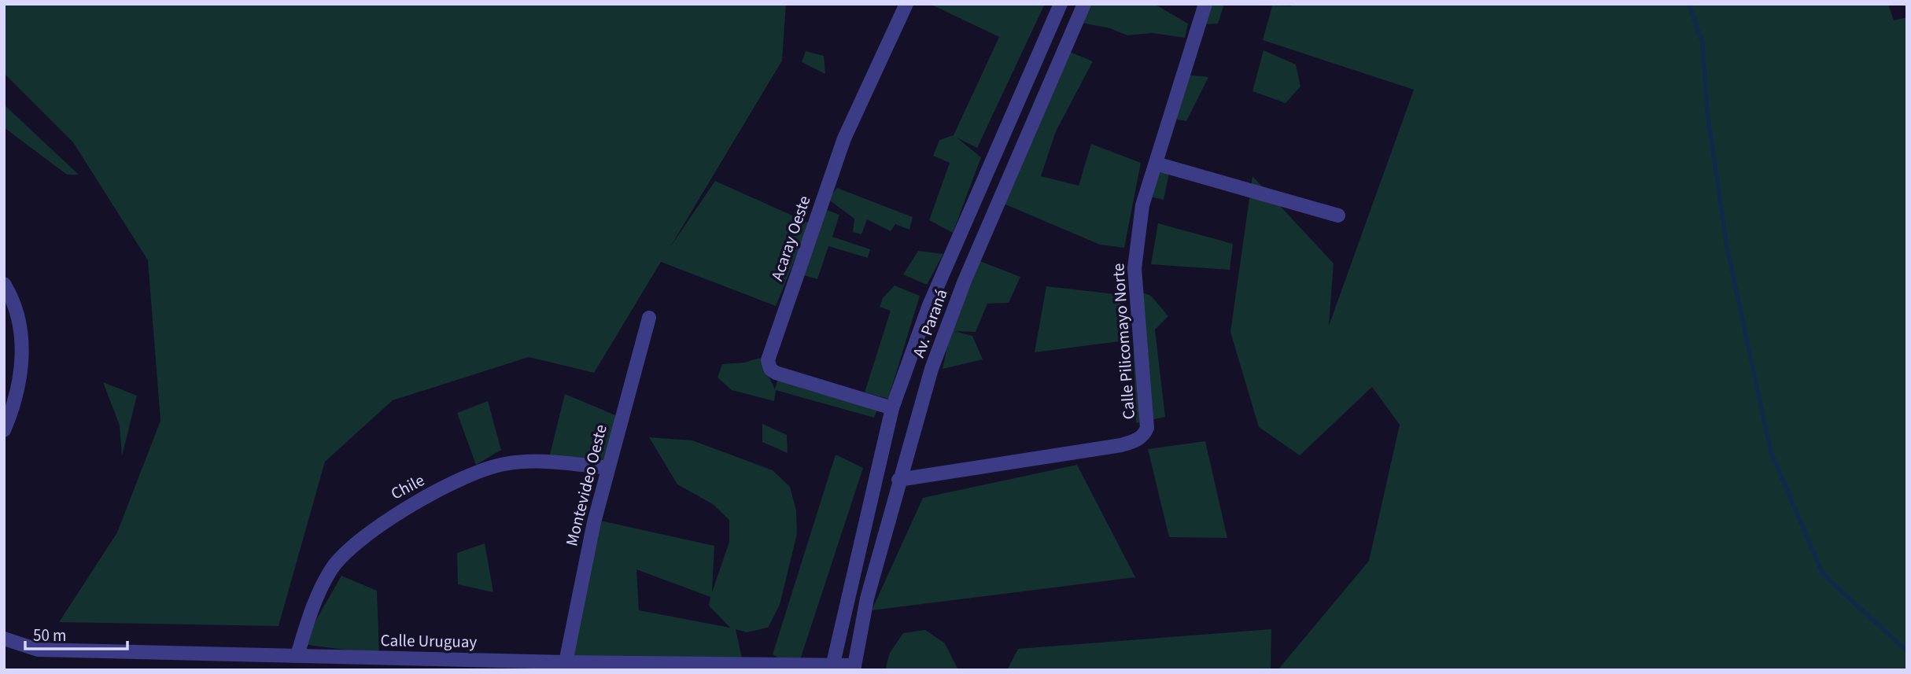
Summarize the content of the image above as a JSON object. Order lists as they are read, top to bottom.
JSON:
{
  "streets": {
    "street": [
      "Acaray Oeste",
      "Av. Paraná",
      "Calle Pilicomayo Norte",
      "Montevideo Oeste",
      "Chile",
      "Calle Uruguay"
    ]
  },
  "crossings": [
    ["Acaray Oeste", "Av. Paraná"],
    ["Av. Paraná", "Calle Pilicomayo Norte"],
    ["Av. Paraná", "Calle Uruguay"],
    ["Montevideo Oeste", "Chile"],
    ["Montevideo Oeste", "Calle Uruguay"],
    ["Chile", "Calle Uruguay"]
  ],
  "scale_bar": "50 m"
}
